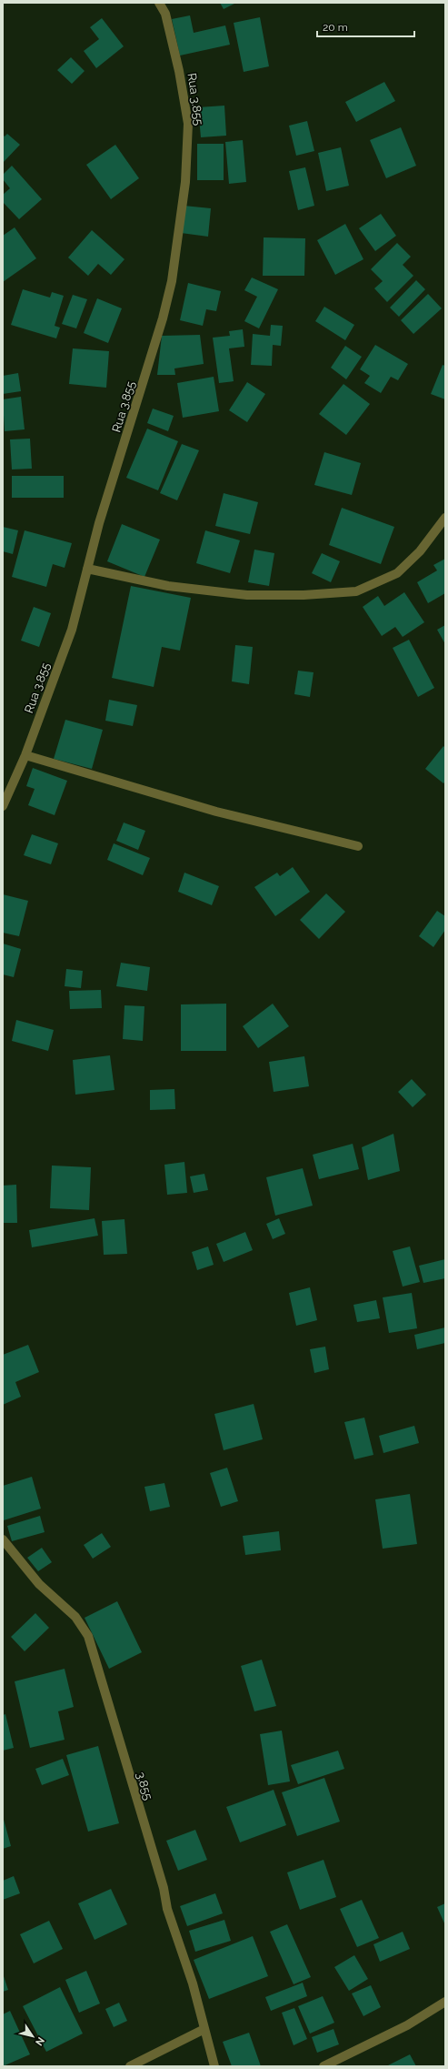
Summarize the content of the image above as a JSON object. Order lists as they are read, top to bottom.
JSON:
{
  "streets": {
    "street": ["Rua 3.855", "3.855"]
  },
  "scale_bar": "20 m",
  "north": "bottom right"
}
